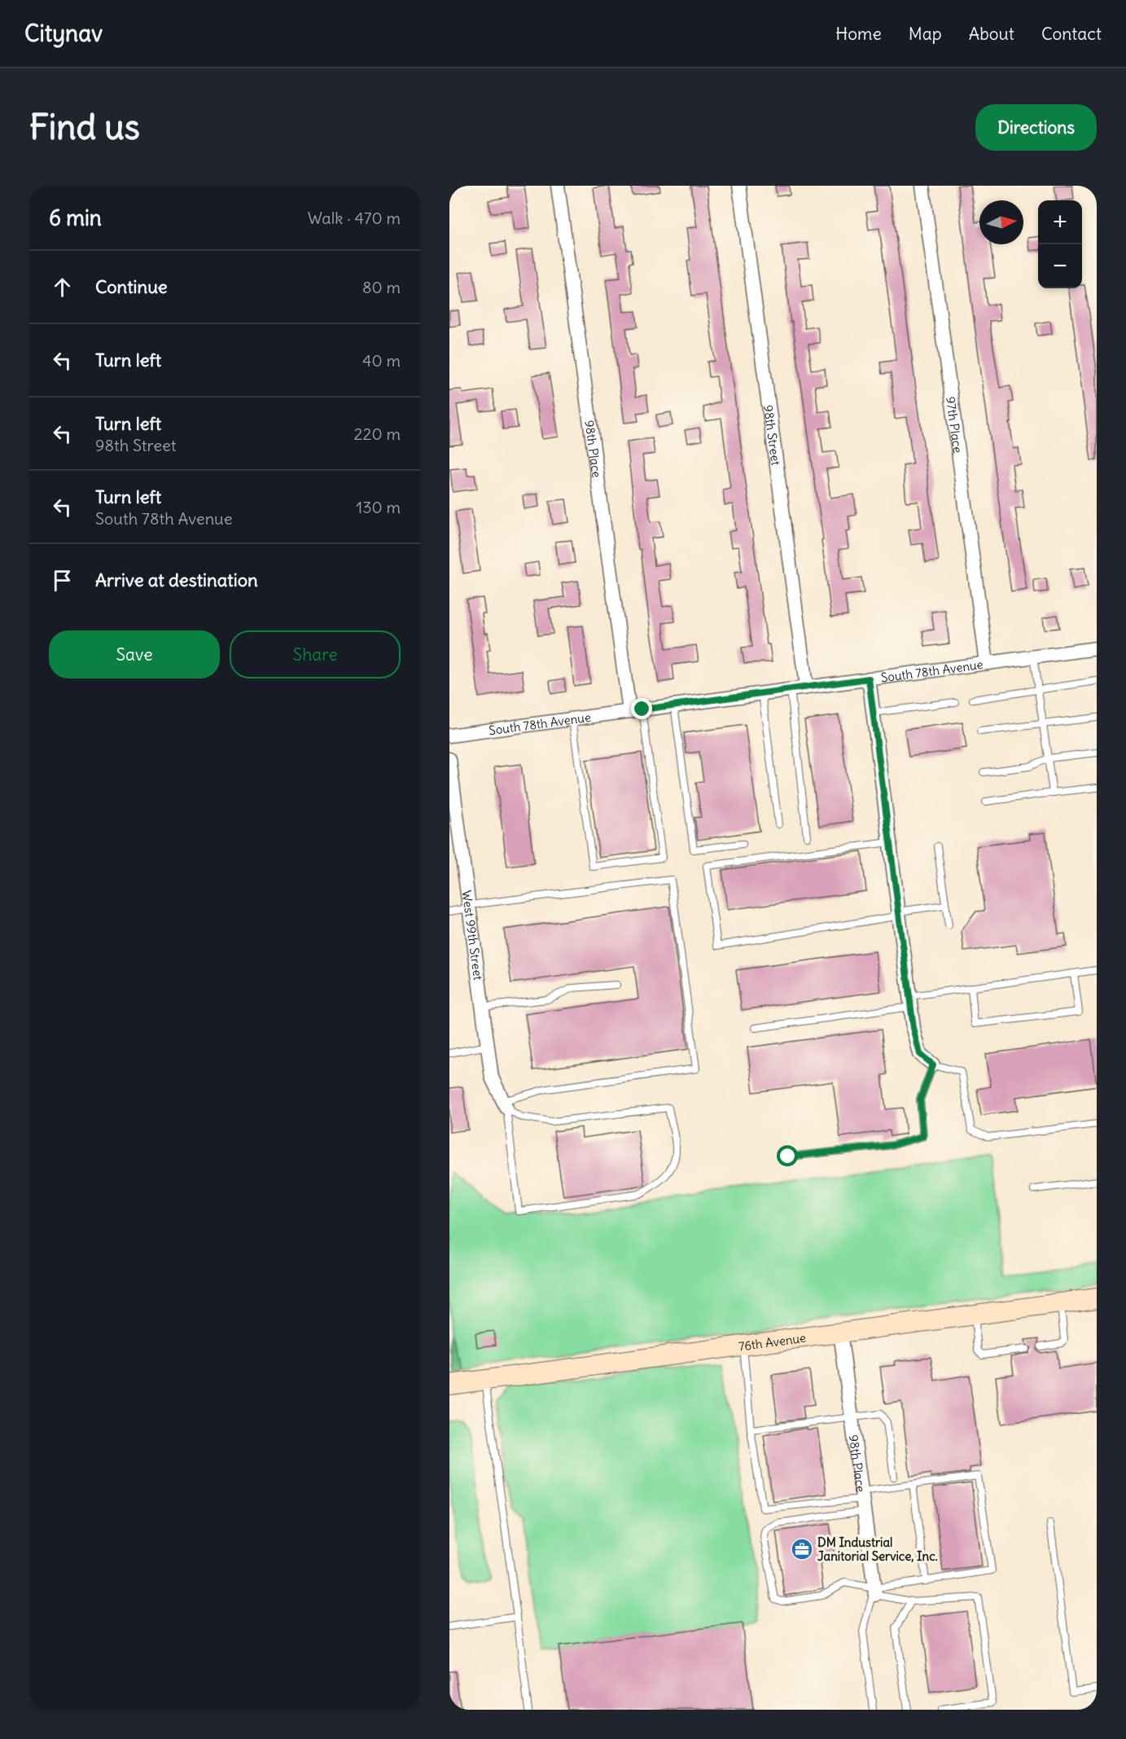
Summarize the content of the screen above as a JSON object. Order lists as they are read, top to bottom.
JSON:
{
  "streets": {
    "street": [
      "97th Place",
      "98th Street",
      "98th Place",
      "South 78th Avenue",
      "West 99th Street",
      "76th Avenue"
    ]
  },
  "crossings": [
    ["97th Place", "South 78th Avenue"],
    ["98th Street", "South 78th Avenue"],
    ["98th Place", "South 78th Avenue"],
    ["98th Place", "76th Avenue"]
  ],
  "places": {
    "office": ["DM Industrial Janitorial Service, Inc."]
  },
  "north": "right",
  "page": {
    "header": "Citynav",
    "nav": [
      "Home",
      "Map",
      "About",
      "Contact"
    ],
    "buttons": [
      "Directions",
      ["Save", "Share"]
    ],
    "title": "Find us",
    "heading": ["6 min", "Walk · 470 m"],
    "map_buttons": ["+", "−"],
    "list": [
      ["Continue", "80 m"],
      ["Turn left", "40 m"],
      ["Turn left", "98th Street", "220 m"],
      ["Turn left", "South 78th Avenue", "130 m"],
      "Arrive at destination"
    ]
  }
}
